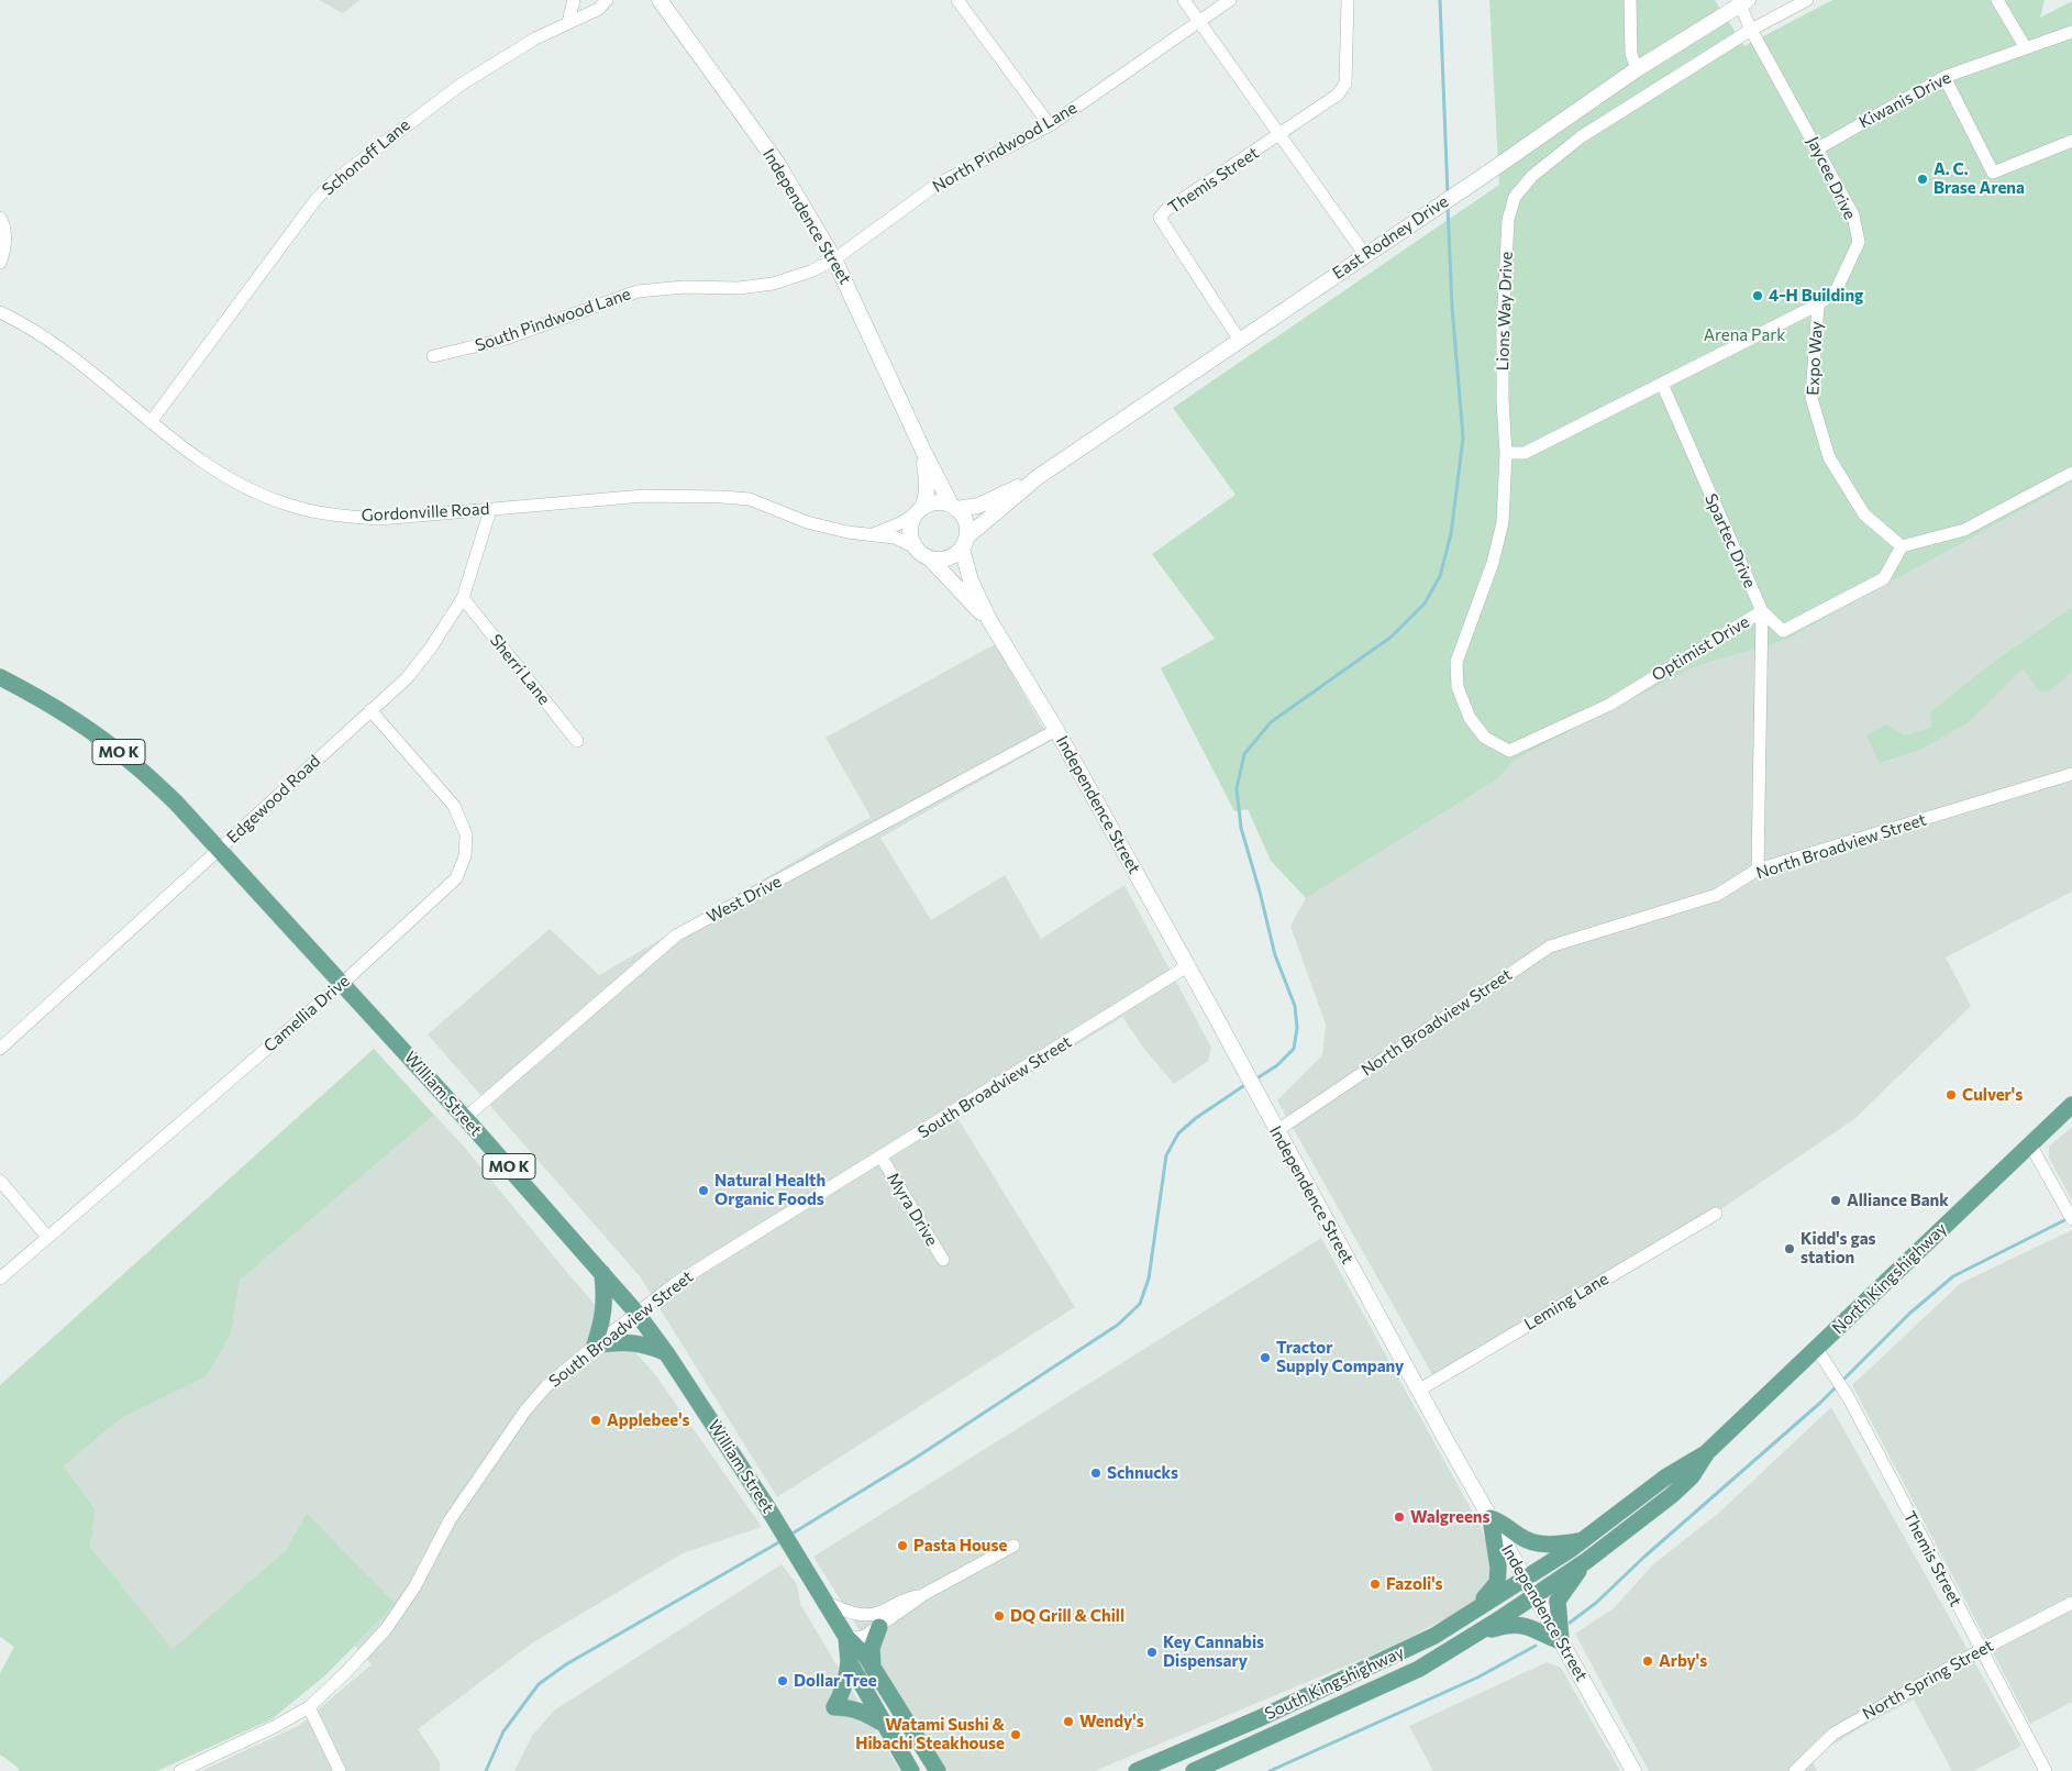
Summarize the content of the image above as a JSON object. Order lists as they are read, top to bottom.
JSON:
{
  "streets": {
    "main road": [
      "MO K",
      "William Street",
      "North Kingshighway",
      "South Kingshighway"
    ],
    "street": [
      "Kiwanis Drive",
      "North Pindwood Lane",
      "Schonoff Lane",
      "Jaycee Drive",
      "Themis Street",
      "Independence Street",
      "East Rodney Drive",
      "Lions Way Drive",
      "South Pindwood Lane",
      "Expo Way",
      "Gordonville Road",
      "Spartec Drive",
      "Optimist Drive",
      "Sherri Lane",
      "Edgewood Road",
      "North Broadview Street",
      "West Drive",
      "Camellia Drive",
      "South Broadview Street",
      "Myra Drive",
      "Leming Lane",
      "North Spring Street"
    ]
  },
  "crossings": [
    ["Kiwanis Drive", "Jaycee Drive"],
    ["North Pindwood Lane", "Independence Street"],
    ["North Pindwood Lane", "South Pindwood Lane"],
    ["Schonoff Lane", "Gordonville Road"],
    ["Jaycee Drive", "East Rodney Drive"],
    ["Jaycee Drive", "Lions Way Drive"],
    ["Jaycee Drive", "Expo Way"],
    ["Jaycee Drive", "Spartec Drive"],
    ["Themis Street", "East Rodney Drive"],
    ["Themis Street", "North Kingshighway"],
    ["Themis Street", "North Spring Street"],
    ["Independence Street", "East Rodney Drive"],
    ["Independence Street", "South Pindwood Lane"],
    ["Independence Street", "Gordonville Road"],
    ["Independence Street", "North Broadview Street"],
    ["Independence Street", "West Drive"],
    ["Independence Street", "South Broadview Street"],
    ["Independence Street", "North Kingshighway"],
    ["Independence Street", "Leming Lane"],
    ["Independence Street", "South Kingshighway"],
    ["East Rodney Drive", "Gordonville Road"],
    ["Lions Way Drive", "Optimist Drive"],
    ["Expo Way", "Optimist Drive"],
    ["Gordonville Road", "Edgewood Road"],
    ["Spartec Drive", "Optimist Drive"],
    ["Spartec Drive", "North Broadview Street"],
    ["Sherri Lane", "Edgewood Road"],
    ["Edgewood Road", "Camellia Drive"],
    ["Edgewood Road", "William Street"],
    ["West Drive", "William Street"],
    ["Camellia Drive", "William Street"],
    ["South Broadview Street", "William Street"],
    ["South Broadview Street", "Myra Drive"],
    ["North Kingshighway", "South Kingshighway"]
  ],
  "parks": ["Arena Park"],
  "places": [
    "A. C. Brase Arena",
    "4-H Building",
    "Culver's",
    "Natural Health Organic Foods",
    "Alliance Bank",
    "Kidd's gas station",
    "Tractor Supply Company",
    "Applebee's",
    "Schnucks",
    "Walgreens",
    "Pasta House",
    "Fazoli's",
    "DQ Grill & Chill",
    "Key Cannabis Dispensary",
    "Arby's",
    "Dollar Tree",
    "Wendy's",
    "Watami Sushi & Hibachi Steakhouse"
  ]
}
